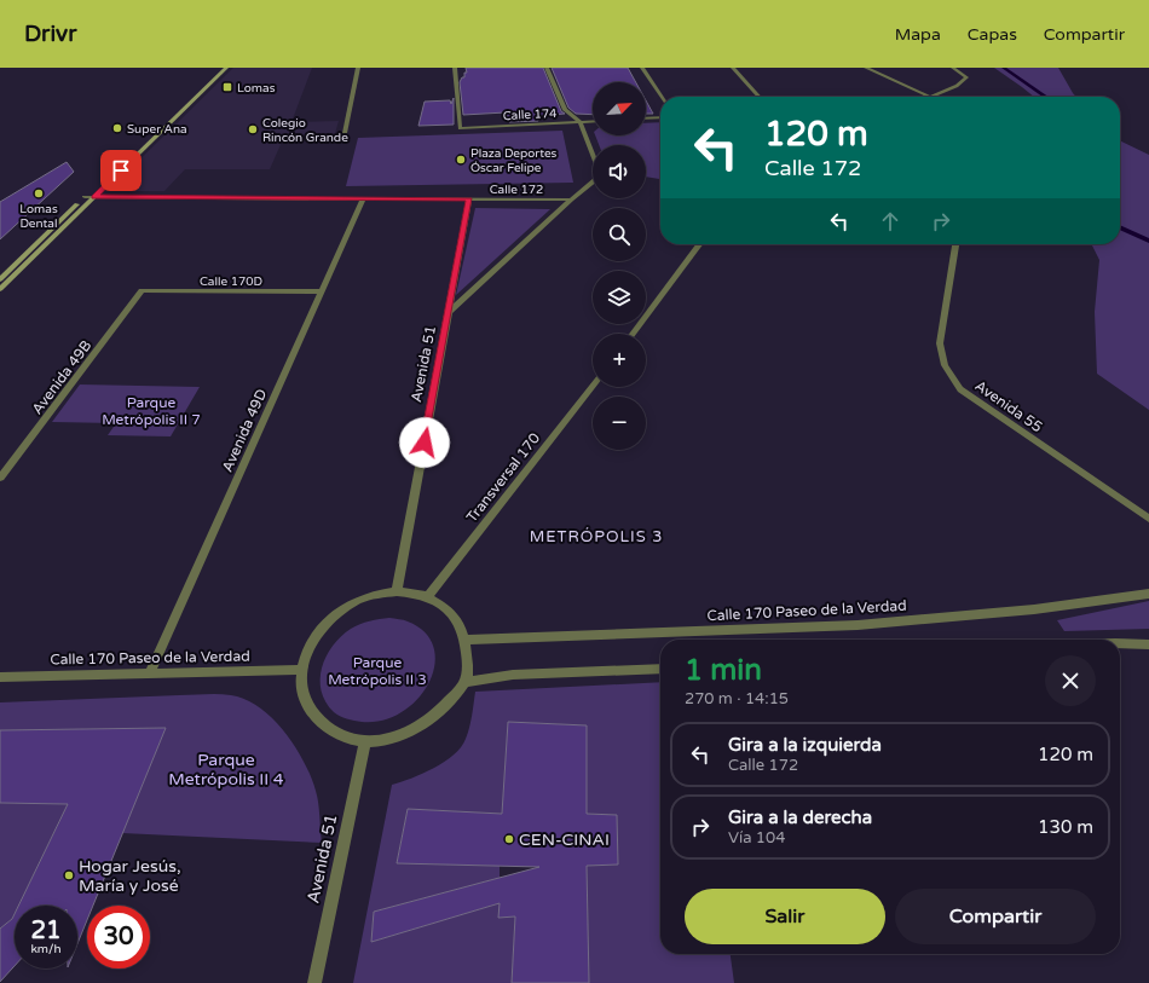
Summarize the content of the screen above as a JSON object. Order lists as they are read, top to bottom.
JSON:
{
  "streets": {
    "street": [
      "Calle 174",
      "Calle 172",
      "Calle 170D",
      "Avenida 51",
      "Avenida 49B",
      "Avenida 55",
      "Avenida 49D",
      "Transversal 170",
      "Calle 170 Paseo de la Verdad"
    ]
  },
  "crossings": [
    ["Calle 172", "Avenida 51"],
    ["Calle 172", "Avenida 49D"],
    ["Calle 170D", "Avenida 49B"],
    ["Calle 170D", "Avenida 49D"],
    ["Avenida 51", "Transversal 170"],
    ["Avenida 51", "Calle 170 Paseo de la Verdad"],
    ["Avenida 49D", "Calle 170 Paseo de la Verdad"],
    ["Transversal 170", "Calle 170 Paseo de la Verdad"]
  ],
  "districts": ["METRÓPOLIS 3"],
  "parks": ["Parque Metrópolis II 7", "Parque Metrópolis II 3", "Parque Metrópolis II 4"],
  "places": {
    "transit": ["Lomas"],
    "other": [
      "Super Ana",
      "Colegio Rincón Grande",
      "Plaza Deportes Óscar Felipe",
      "Lomas Dental",
      "CEN-CINAI",
      "Hogar Jesús, María y José"
    ]
  },
  "north": "top right",
  "page": {
    "header": "Drivr",
    "nav": ["Mapa", "Capas", "Compartir"],
    "map_buttons": ["+", "−"],
    "turn": ["120 m", "Calle 172"],
    "heading": ["1 min", "270 m · 14:15"],
    "list": [
      {
        "name": "Gira a la izquierda",
        "note": "Calle 172",
        "value": "120 m"
      },
      {
        "name": "Gira a la derecha",
        "note": "Vía 104",
        "value": "130 m"
      }
    ],
    "buttons": ["Salir", "Compartir"],
    "speed": "21 km/h",
    "limit": "30"
  }
}
